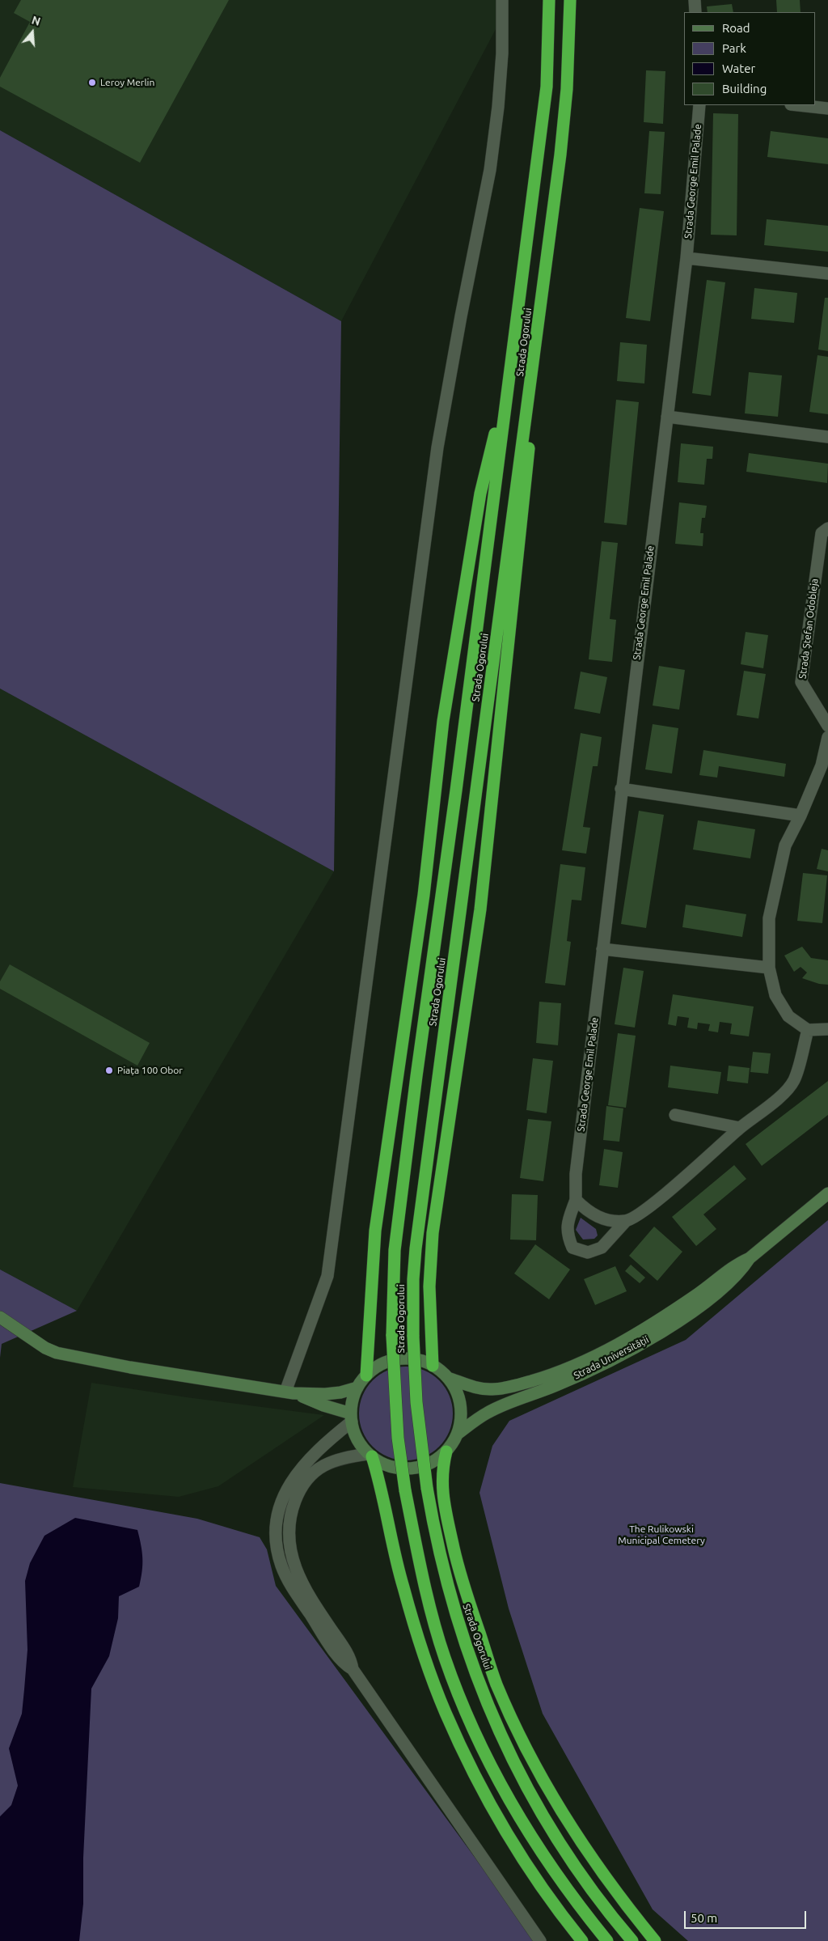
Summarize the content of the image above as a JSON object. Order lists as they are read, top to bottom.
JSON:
{
  "streets": {
    "highway": ["Strada Ogorului"],
    "main road": ["Strada Universității"],
    "street": ["Strada George Emil Palade", "Strada Ștefan Odobleja"]
  },
  "parks": ["The Rulikowski Municipal Cemetery"],
  "places": ["Leroy Merlin", "Piața 100 Obor"],
  "legend": [
    "Road",
    "Park",
    "Water",
    "Building"
  ],
  "scale_bar": "50 m",
  "north": "top"
}
